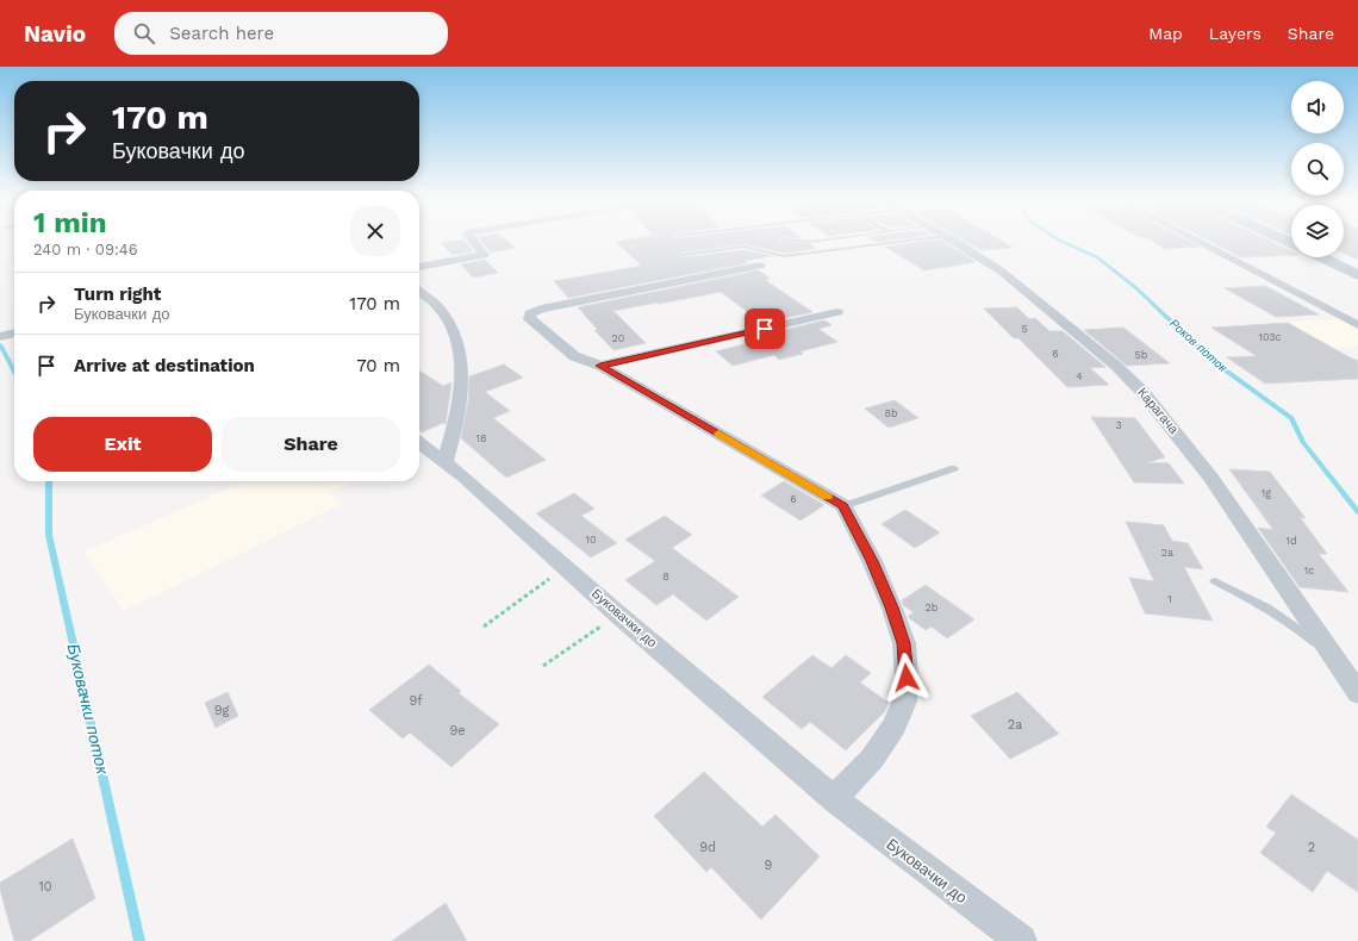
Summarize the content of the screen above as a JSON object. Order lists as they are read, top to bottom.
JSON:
{
  "streets": {
    "street": ["Карагача", "Буковачки до"]
  },
  "water": ["Роков поток", "Буковачки поток"],
  "house_numbers": [
    "5",
    "103c",
    "20",
    "6",
    "5b",
    "4",
    "8b",
    "3",
    "18",
    "1g",
    "6",
    "10",
    "1d",
    "2a",
    "1c",
    "8",
    "1",
    "2b",
    "9f",
    "9g",
    "2a",
    "9e",
    "9d",
    "2",
    "9",
    "10"
  ],
  "page": {
    "header": "Navio",
    "search": "Search here",
    "nav": ["Map", "Layers", "Share"],
    "turn": ["170 m", "Буковачки до"],
    "heading": ["1 min", "240 m · 09:46"],
    "list": [
      {
        "name": "Turn right",
        "note": "Буковачки до",
        "value": "170 m"
      },
      {
        "name": "Arrive at destination",
        "value": "70 m"
      }
    ],
    "buttons": ["Exit", "Share"]
  }
}
